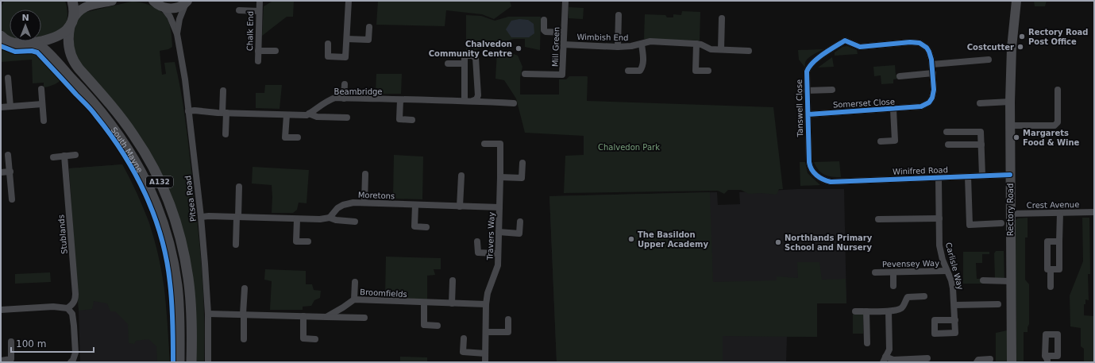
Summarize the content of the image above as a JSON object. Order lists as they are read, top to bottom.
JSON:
{
  "streets": {
    "main road": ["South Mayne", "A132"],
    "street": [
      "Chalk End",
      "Wimbish End",
      "Mill Green",
      "Beambridge",
      "Somerset Close",
      "Tanswell Close",
      "Winifred Road",
      "Moretons",
      "Pitsea Road",
      "Crest Avenue",
      "Rectory Road",
      "Stublands",
      "Travers Way",
      "Pevensey Way",
      "Carlisle Way",
      "Broomfields"
    ]
  },
  "crossings": [
    ["Wimbish End", "Mill Green"],
    ["Beambridge", "Pitsea Road"],
    ["Somerset Close", "Tanswell Close"],
    ["Tanswell Close", "Winifred Road"],
    ["South Mayne", "A132"],
    ["Winifred Road", "Rectory Road"],
    ["Winifred Road", "Carlisle Way"],
    ["Moretons", "Travers Way"],
    ["Crest Avenue", "Rectory Road"],
    ["Travers Way", "Broomfields"],
    ["Pevensey Way", "Carlisle Way"]
  ],
  "parks": ["Chalvedon Park"],
  "places": [
    "Rectory Road Post Office",
    "Costcutter",
    "Chalvedon Community Centre",
    "Margarets Food & Wine",
    "The Basildon Upper Academy",
    "Northlands Primary School and Nursery"
  ],
  "scale_bar": "100 m",
  "north": "top"
}
